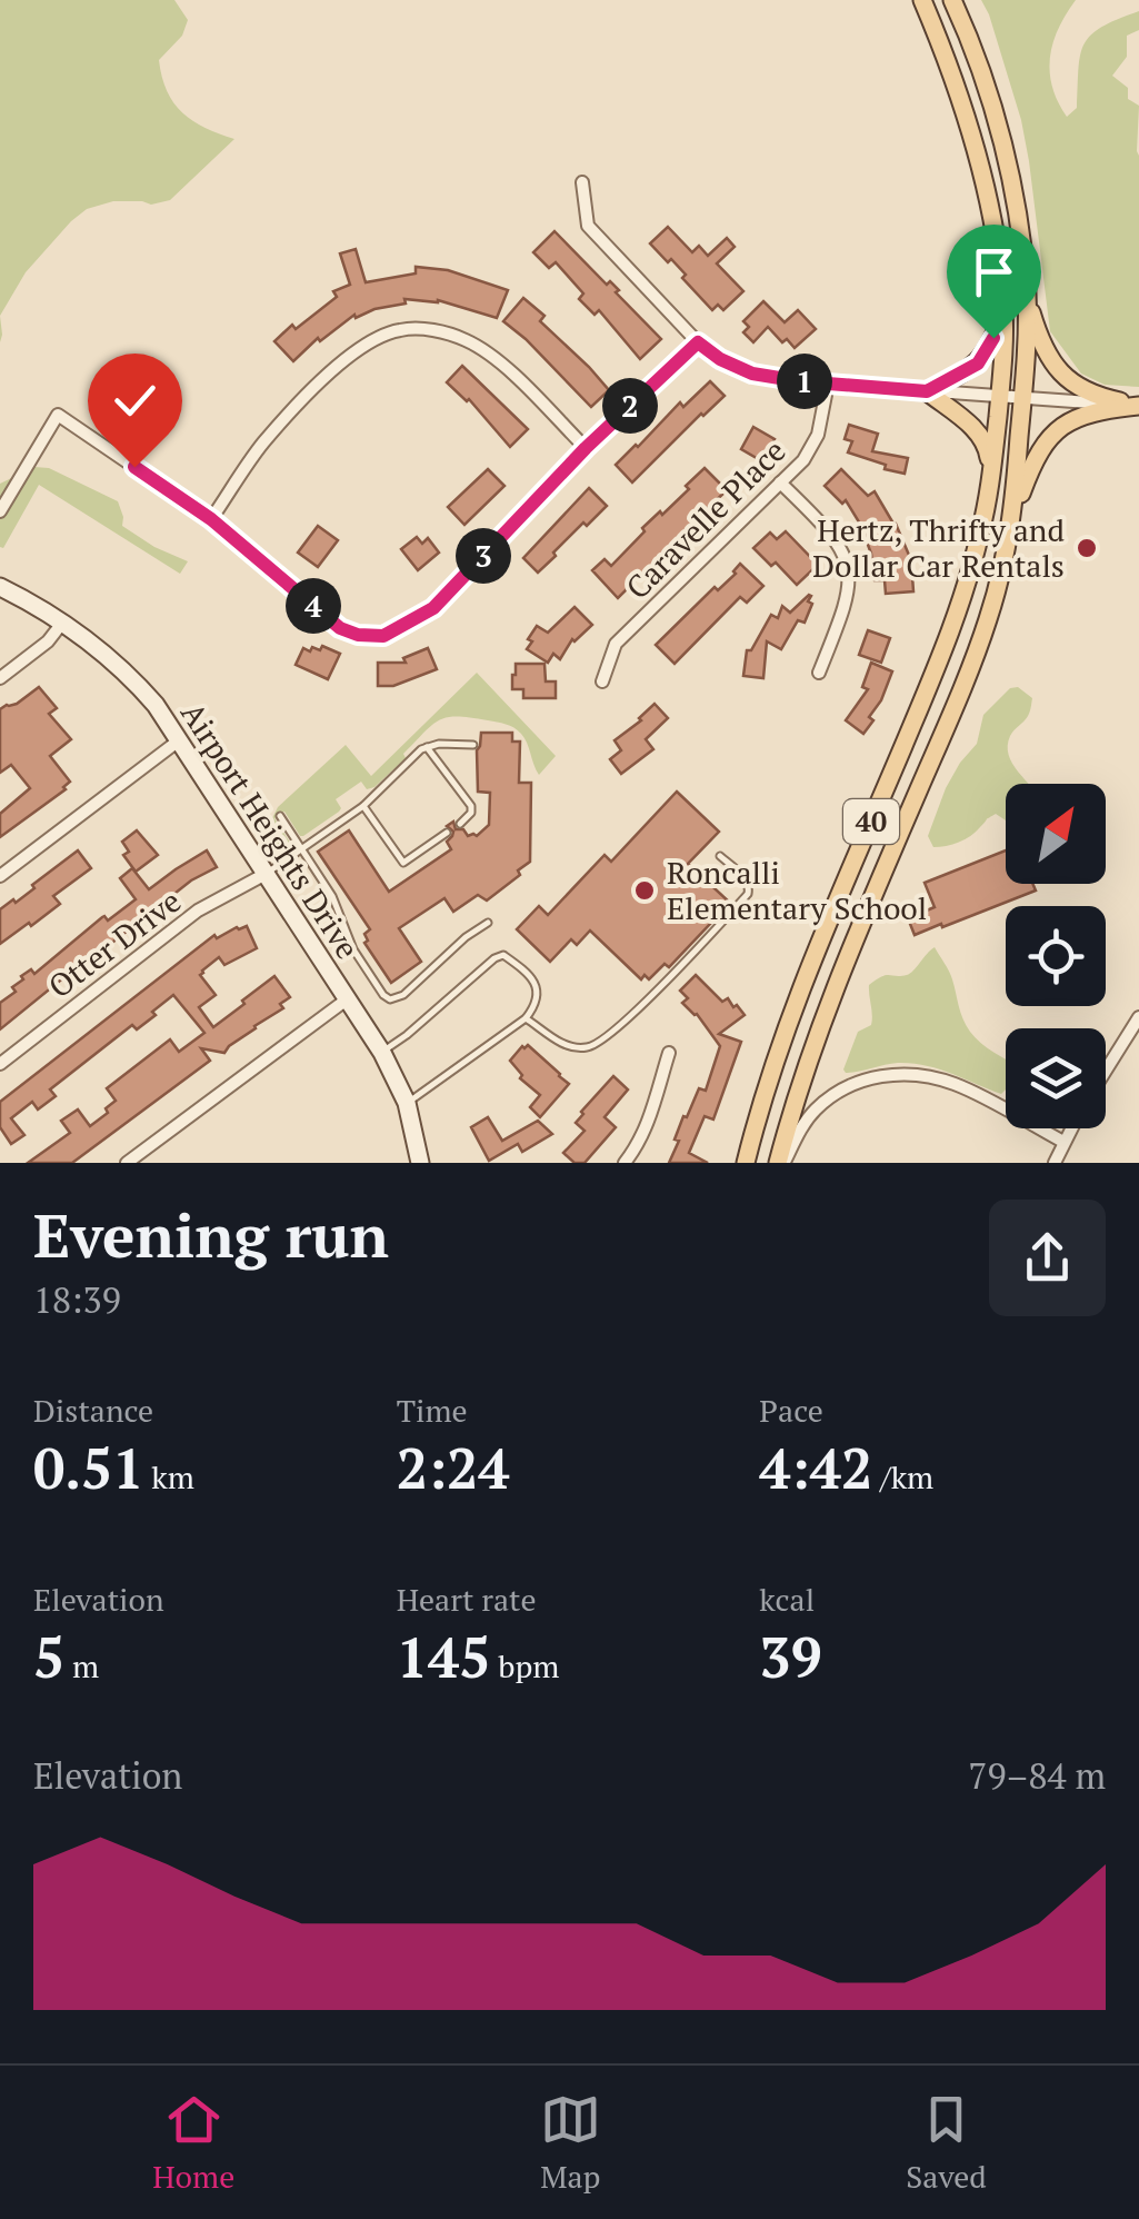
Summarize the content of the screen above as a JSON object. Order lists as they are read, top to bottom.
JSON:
{
  "streets": {
    "main road": ["40"],
    "street": ["Caravelle Place", "Airport Heights Drive", "Otter Drive"]
  },
  "crossings": [
    ["Airport Heights Drive", "Otter Drive"]
  ],
  "places": ["Hertz, Thrifty and Dollar Car Rentals", "Roncalli Elementary School"],
  "north": "top right",
  "page": {
    "pins": [
      "1",
      "2",
      "3",
      "4"
    ],
    "heading": ["Evening run", "18:39"],
    "stats": [
      ["Distance", "0.51 km"],
      ["Time", "2:24"],
      ["Pace", "4:42 /km"],
      ["Elevation", "5 m"],
      ["Heart rate", "145 bpm"],
      ["kcal", "39"]
    ],
    "chart": ["Elevation", "79–84 m"],
    "tabs": ["Home", "Map", "Saved"]
  }
}
